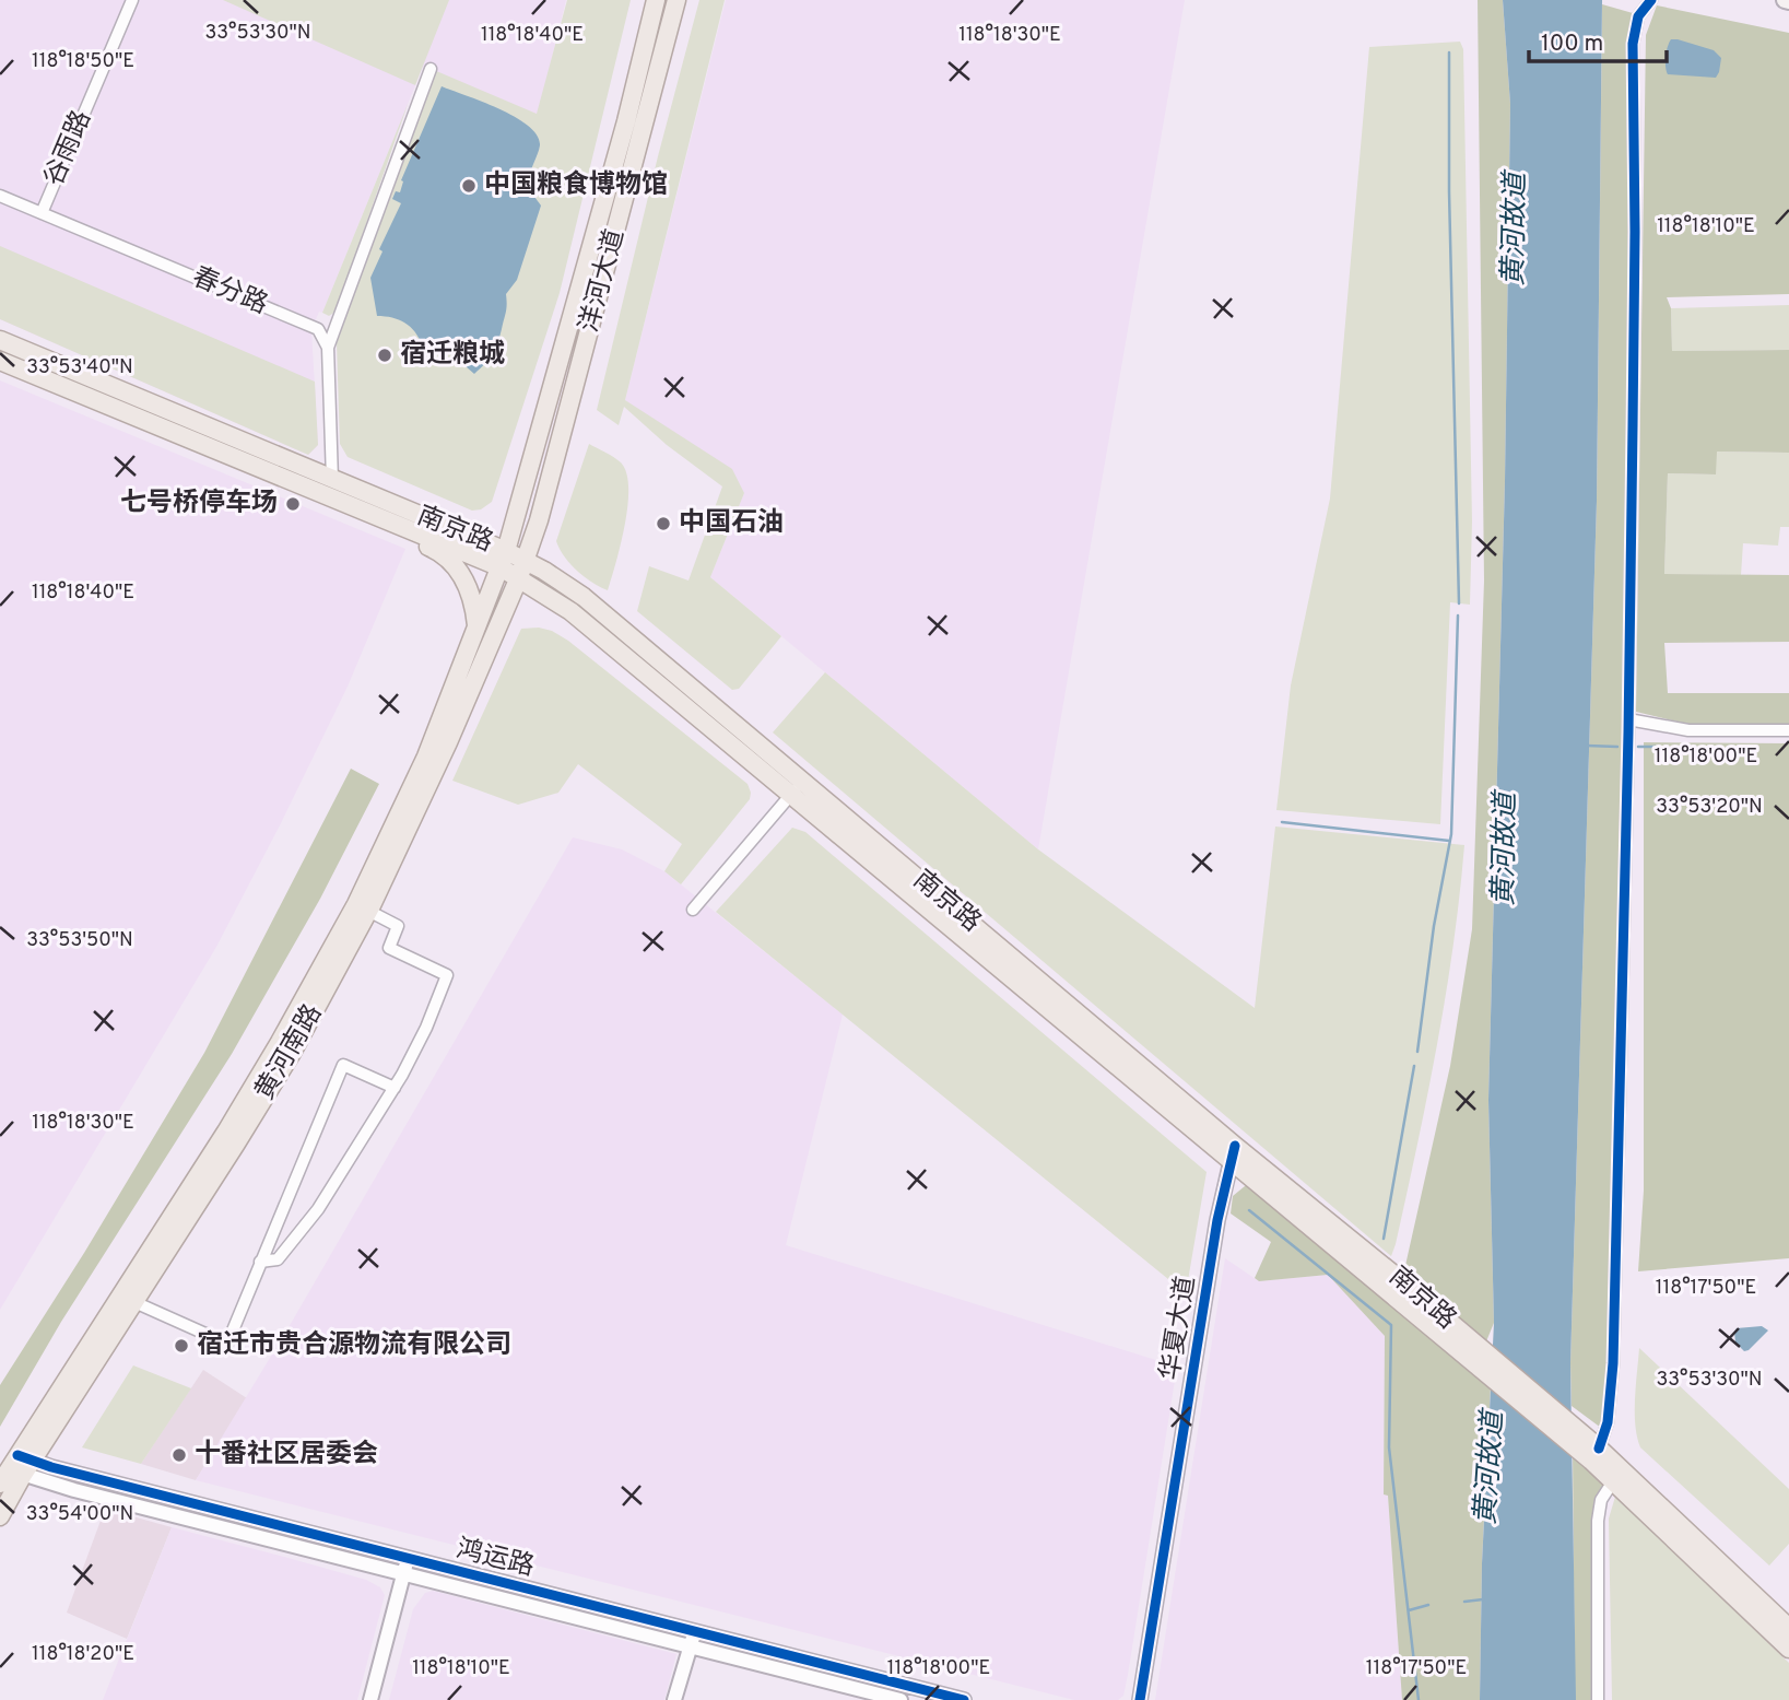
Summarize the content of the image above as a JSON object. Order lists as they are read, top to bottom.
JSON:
{
  "streets": {
    "main road": ["洋河大道", "南京路", "黄河南路"],
    "street": [
      "谷雨路",
      "春分路",
      "华夏大道",
      "鸿运路"
    ]
  },
  "crossings": [
    ["谷雨路", "春分路"],
    ["洋河大道", "南京路"],
    ["洋河大道", "黄河南路"],
    ["南京路", "黄河南路"],
    ["南京路", "华夏大道"],
    ["黄河南路", "鸿运路"]
  ],
  "water": ["黄河故道"],
  "places": [
    "中国粮食博物馆",
    "宿迁粮城",
    "七号桥停车场",
    "中国石油",
    "宿迁市贵合源物流有限公司",
    "十番社区居委会"
  ],
  "scale_bar": "100 m",
  "coordinates": [
    "33°53'30\"N",
    "118°18'40\"E",
    "118°18'30\"E",
    "118°18'50\"E",
    "118°18'10\"E",
    "33°53'40\"N",
    "118°18'00\"E",
    "33°53'20\"N",
    "33°53'50\"N",
    "118°17'50\"E",
    "33°54'00\"N",
    "118°18'20\"E"
  ]
}
